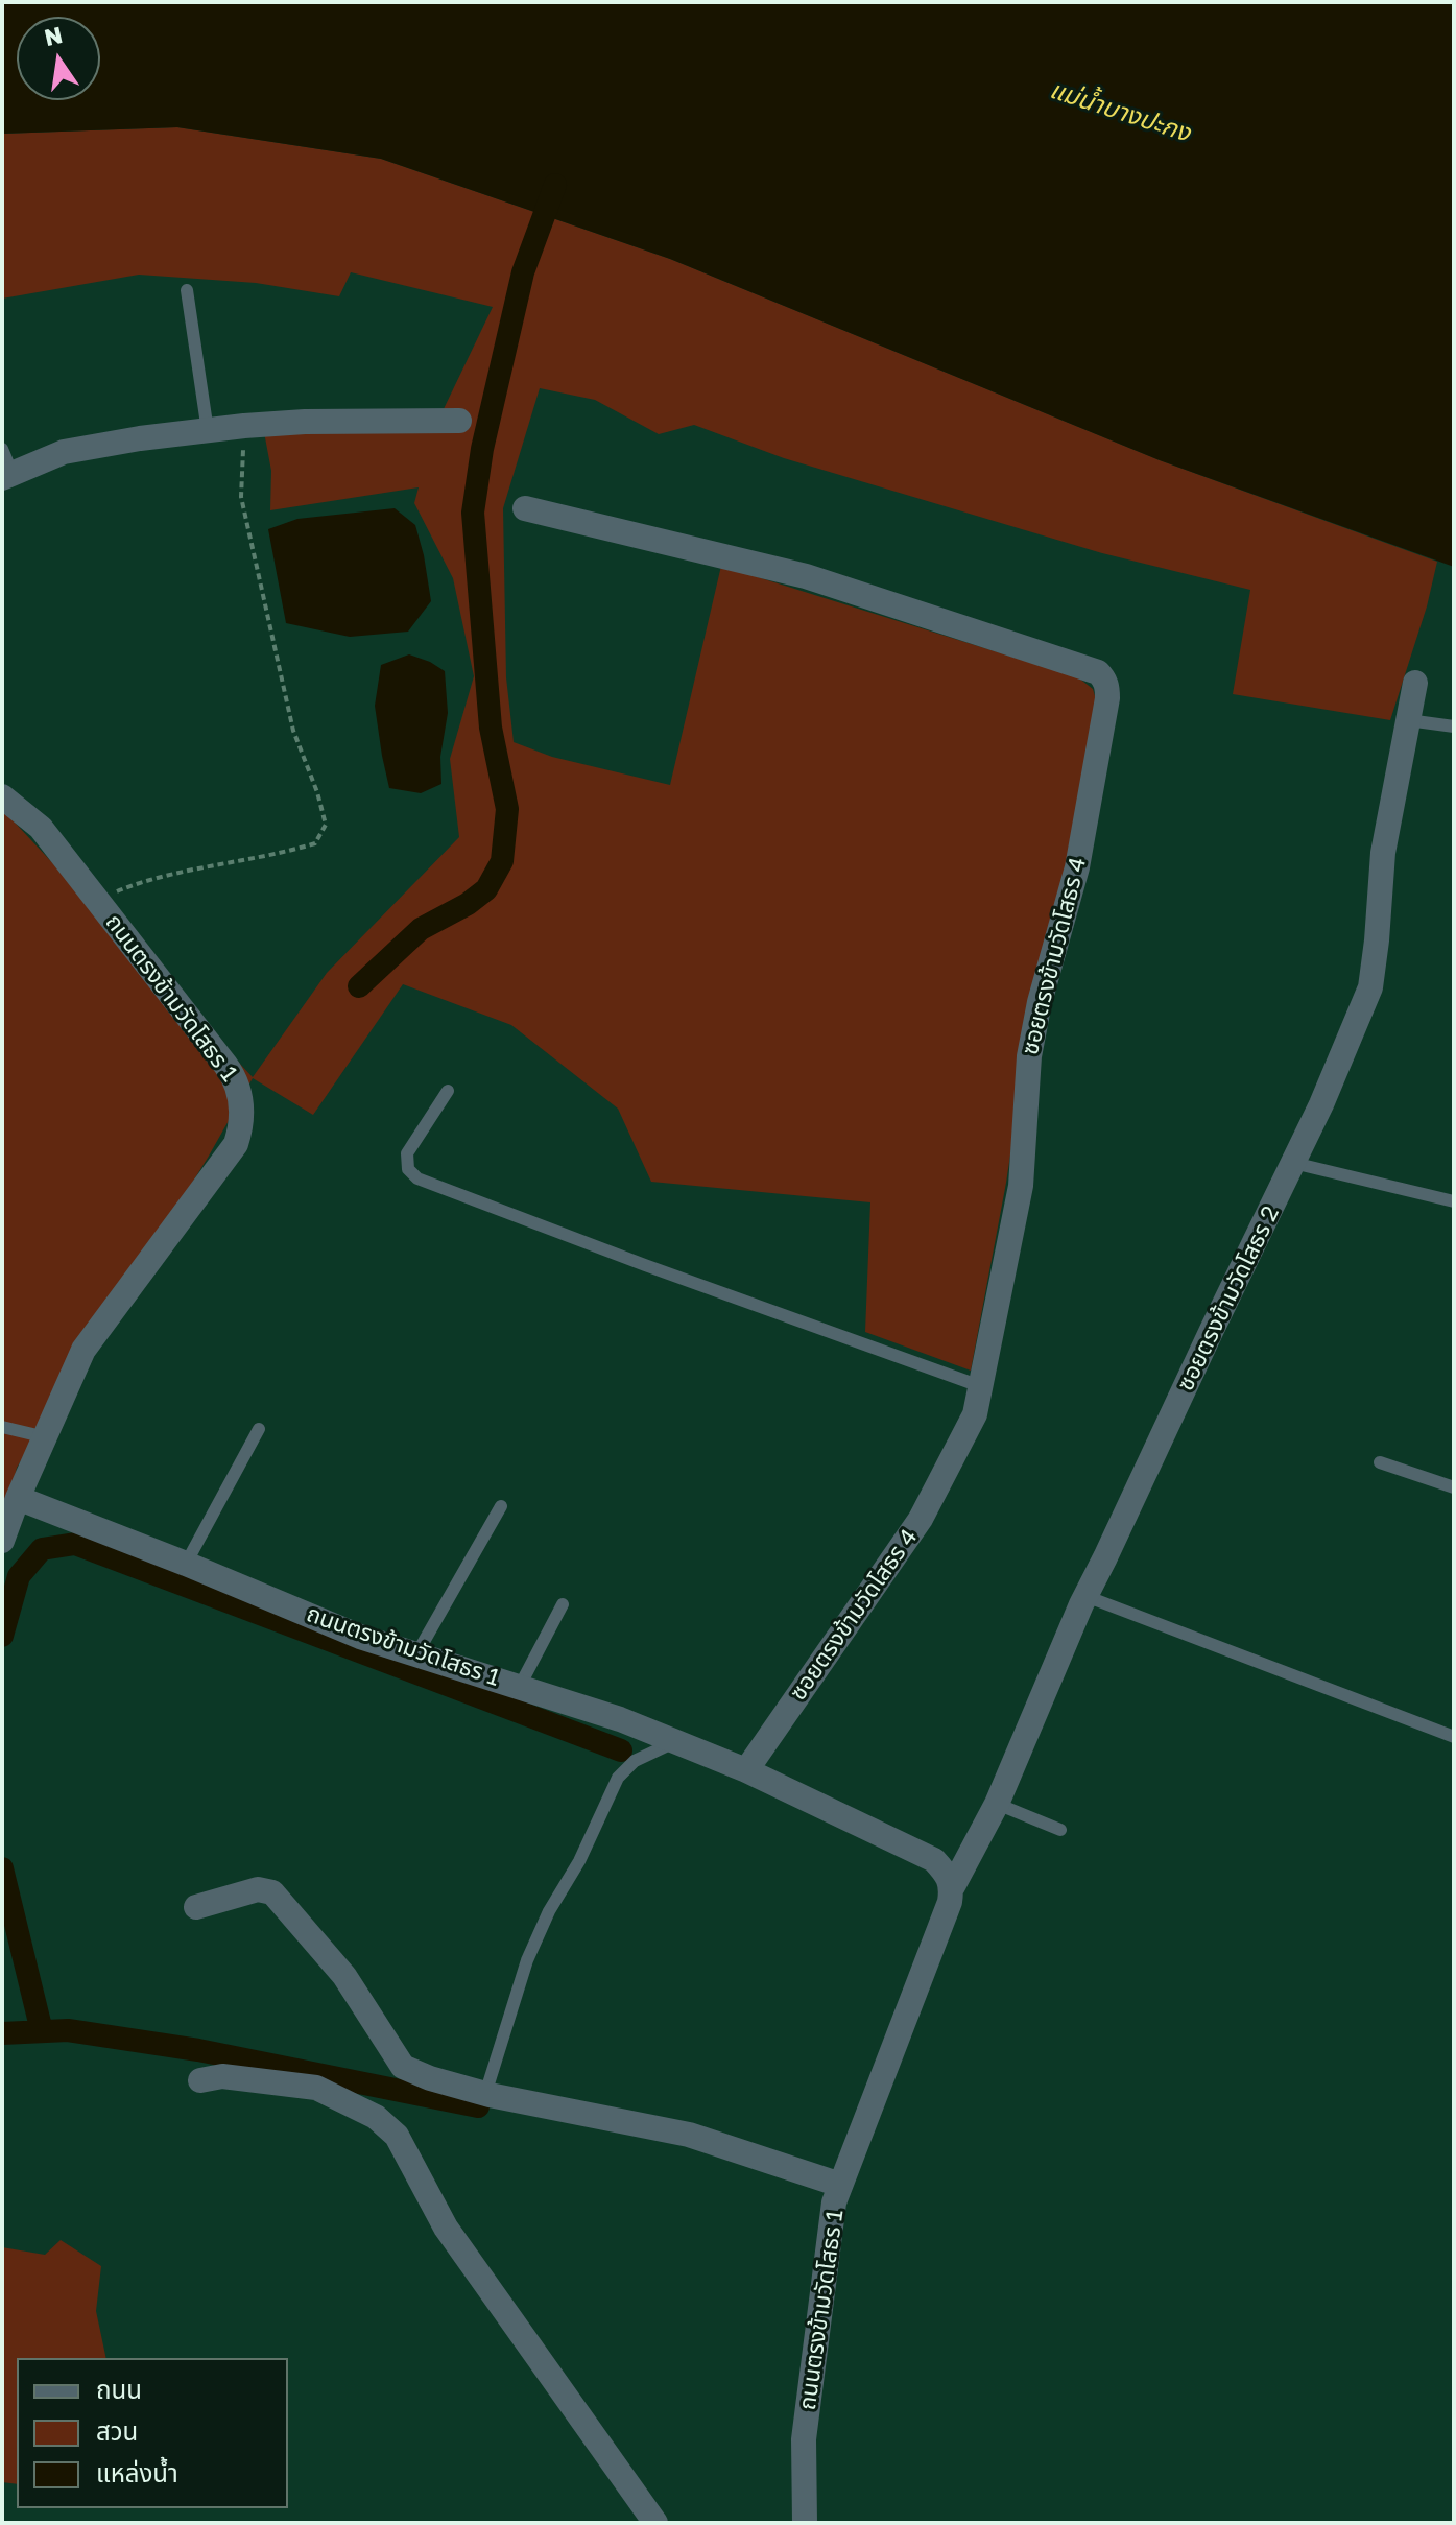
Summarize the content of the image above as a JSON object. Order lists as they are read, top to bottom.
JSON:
{
  "streets": {
    "street": ["ซอยตรงข้ามวัดโสธร 4", "ถนนตรงข้ามวัดโสธร 1", "ซอยตรงข้ามวัดโสธร 2"]
  },
  "crossings": [
    ["ซอยตรงข้ามวัดโสธร 4", "ถนนตรงข้ามวัดโสธร 1"],
    ["ถนนตรงข้ามวัดโสธร 1", "ซอยตรงข้ามวัดโสธร 2"]
  ],
  "water": ["แม่น้ำบางปะกง"],
  "legend": ["ถนน", "สวน", "แหล่งน้ำ"],
  "north": "top"
}
